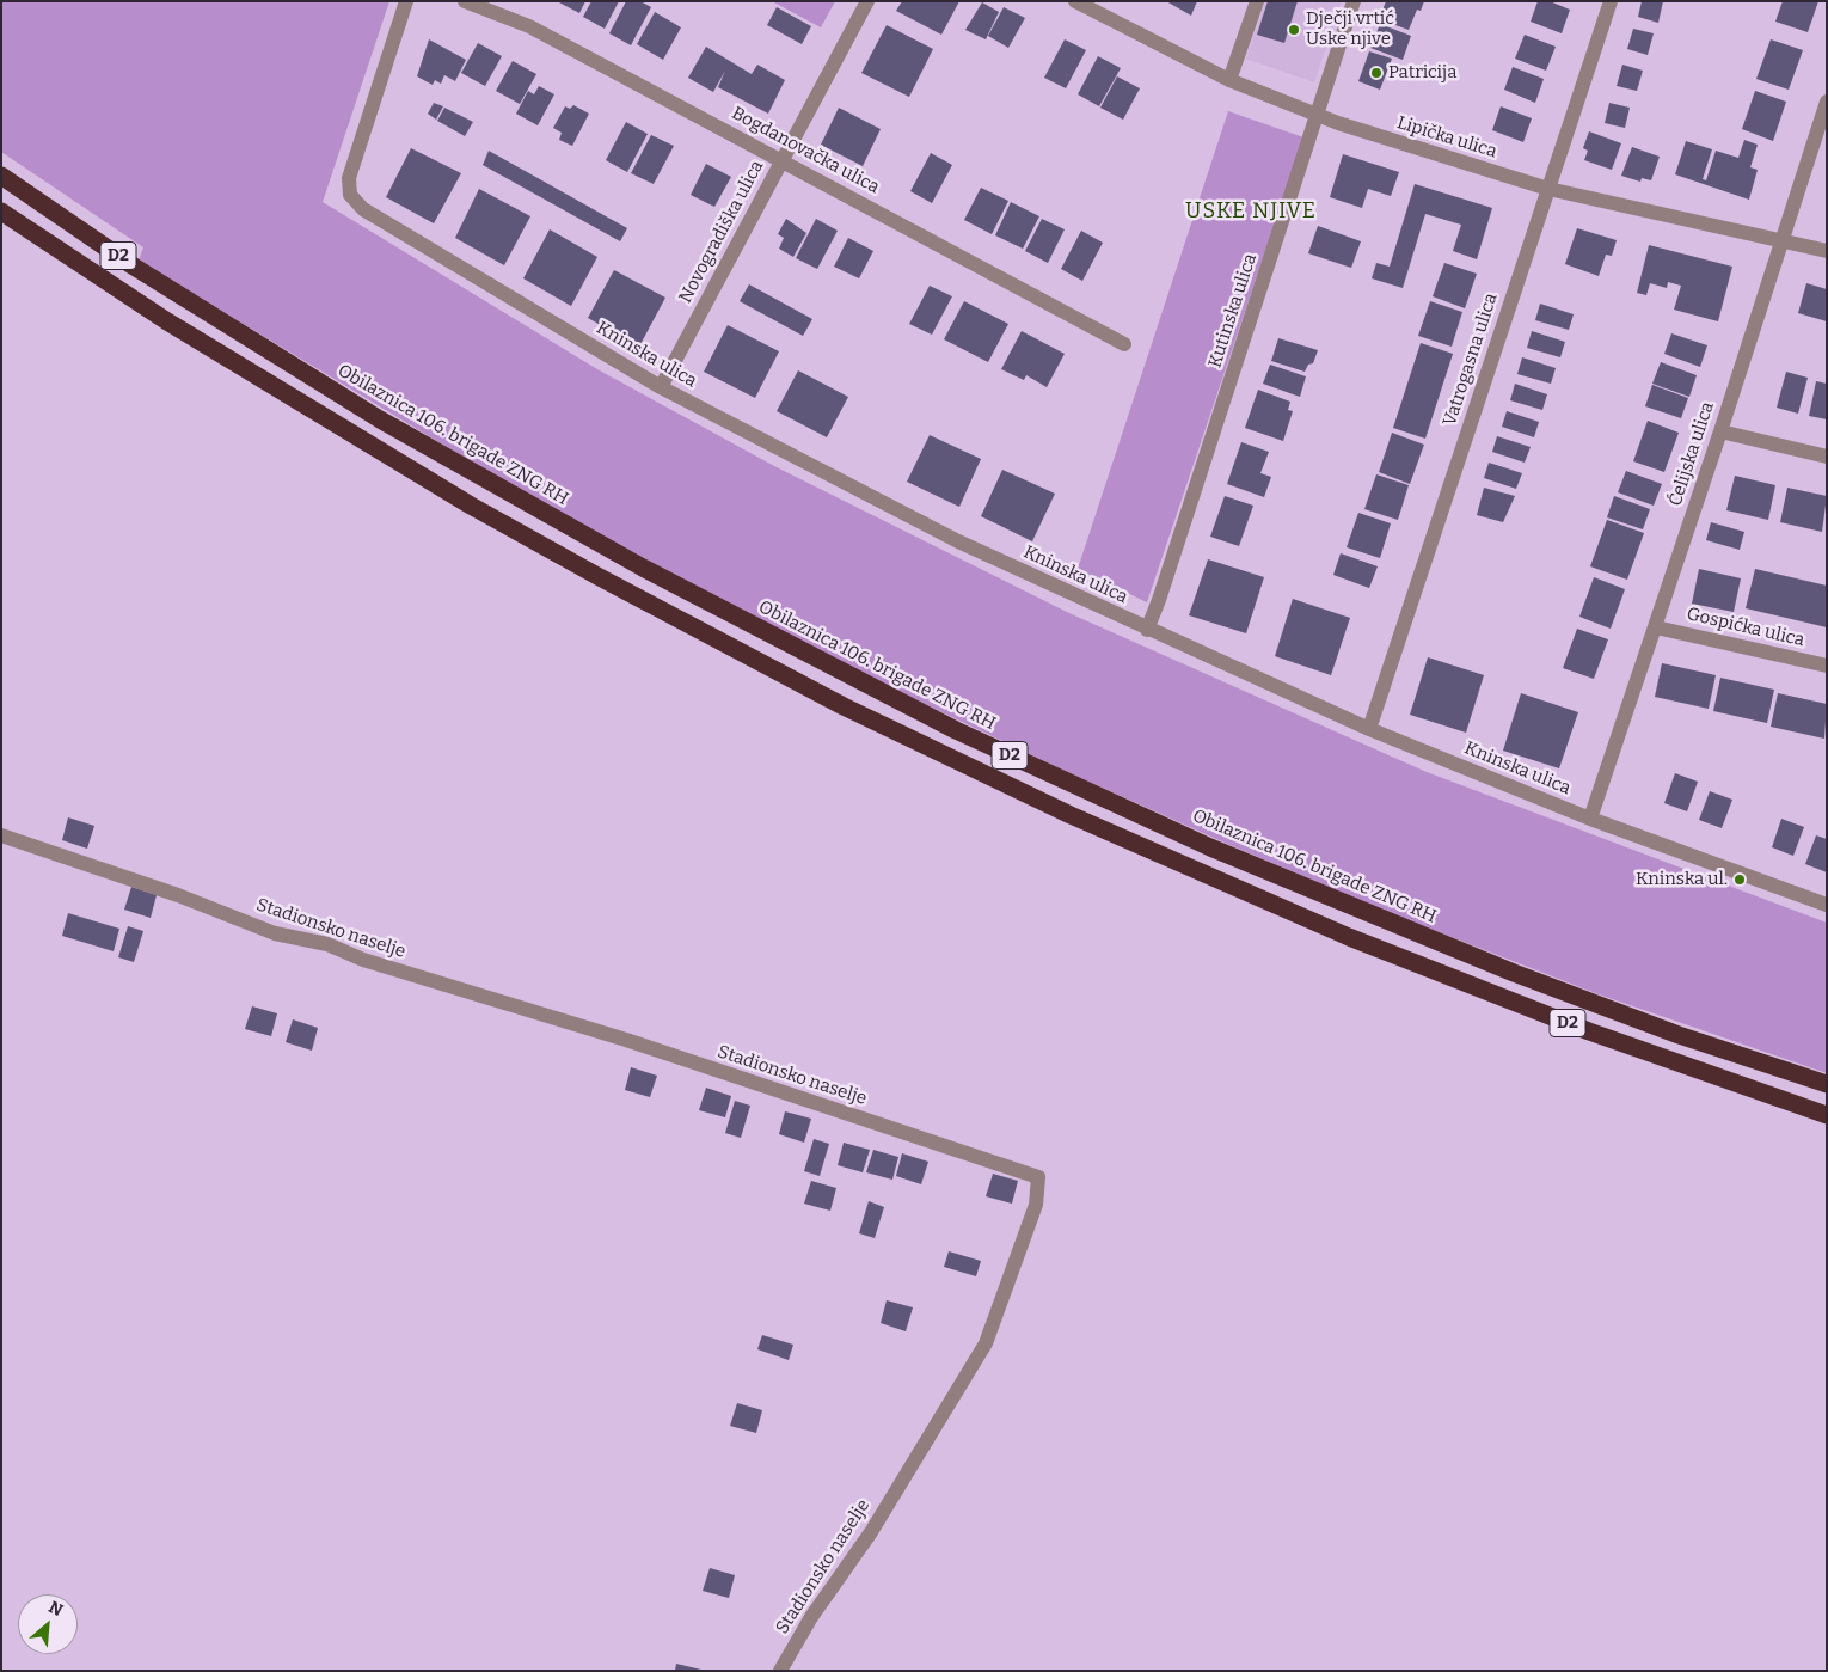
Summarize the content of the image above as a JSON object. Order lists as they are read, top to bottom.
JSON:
{
  "streets": {
    "highway": ["D2", "Obilaznica 106. brigade ZNG RH"],
    "street": [
      "Lipička ulica",
      "Bogdanovačka ulica",
      "Novogradiška ulica",
      "Kutinska ulica",
      "Kninska ulica",
      "Vatrogasna ulica",
      "Ćelijska ulica",
      "Gospićka ulica",
      "Stadionsko naselje"
    ]
  },
  "crossings": [
    ["Lipička ulica", "Kutinska ulica"],
    ["Lipička ulica", "Vatrogasna ulica"],
    ["Lipička ulica", "Ćelijska ulica"],
    ["Bogdanovačka ulica", "Novogradiška ulica"],
    ["Novogradiška ulica", "Kninska ulica"],
    ["Kutinska ulica", "Kninska ulica"],
    ["Kninska ulica", "Vatrogasna ulica"],
    ["Kninska ulica", "Ćelijska ulica"],
    ["Ćelijska ulica", "Gospićka ulica"]
  ],
  "districts": ["USKE NJIVE"],
  "places": ["Dječji vrtić Uske njive", "Patricija", "Kninska ul."],
  "north": "top right"
}
